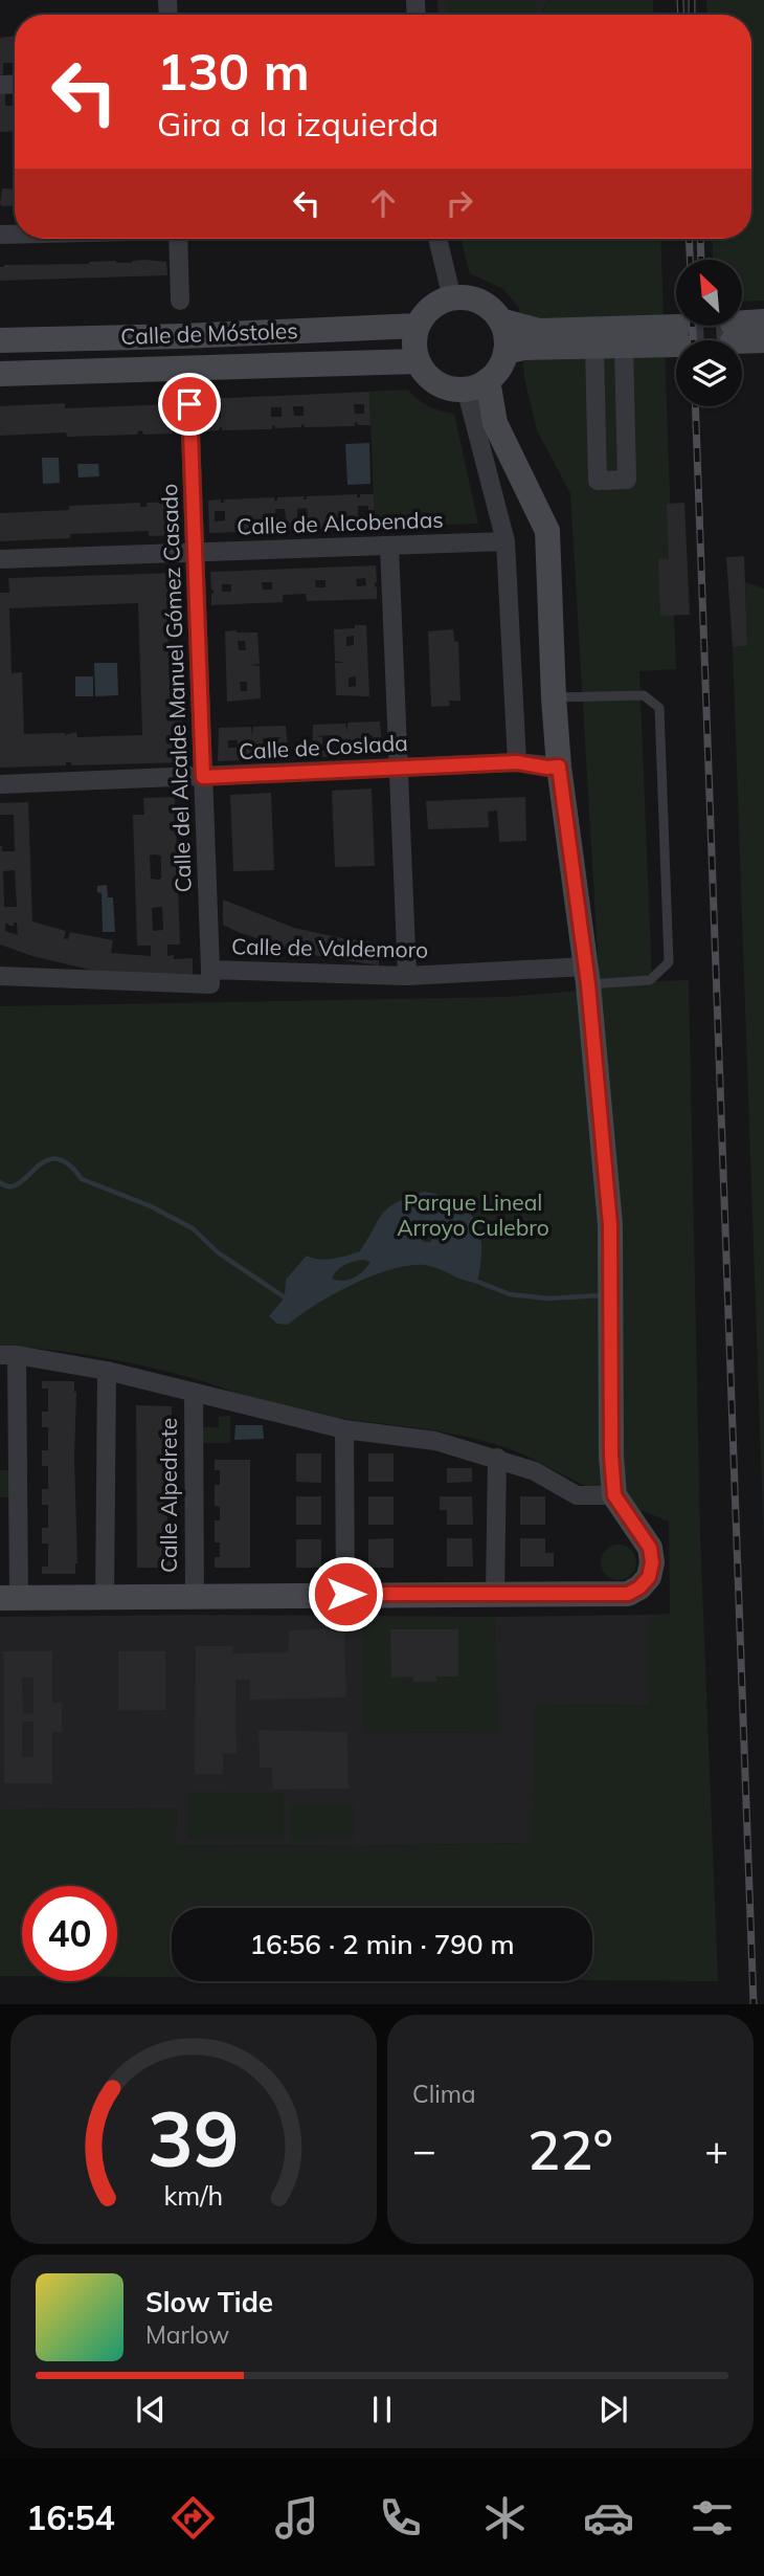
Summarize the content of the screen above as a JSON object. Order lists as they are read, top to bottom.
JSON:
{
  "streets": {
    "street": [
      "Calle de Móstoles",
      "Calle de Alcobendas",
      "Calle del Alcalde Manuel Gómez Casado",
      "Calle de Coslada",
      "Calle de Valdemoro",
      "Calle Alpedrete"
    ]
  },
  "crossings": [
    ["Calle de Alcobendas", "Calle del Alcalde Manuel Gómez Casado"],
    ["Calle del Alcalde Manuel Gómez Casado", "Calle de Coslada"],
    ["Calle del Alcalde Manuel Gómez Casado", "Calle de Valdemoro"]
  ],
  "parks": ["Parque Lineal Arroyo Culebro"],
  "north": "top left",
  "page": {
    "turn": ["130 m", "Gira a la izquierda"],
    "limit": "40",
    "trip": "16:56 · 2 min · 790 m",
    "tile": "Clima",
    "heat": ["−", "22°", "+"],
    "song": ["Slow Tide", "Marlow"],
    "tabs": "16:54",
    "gauge": ["39", "km/h"]
  }
}
